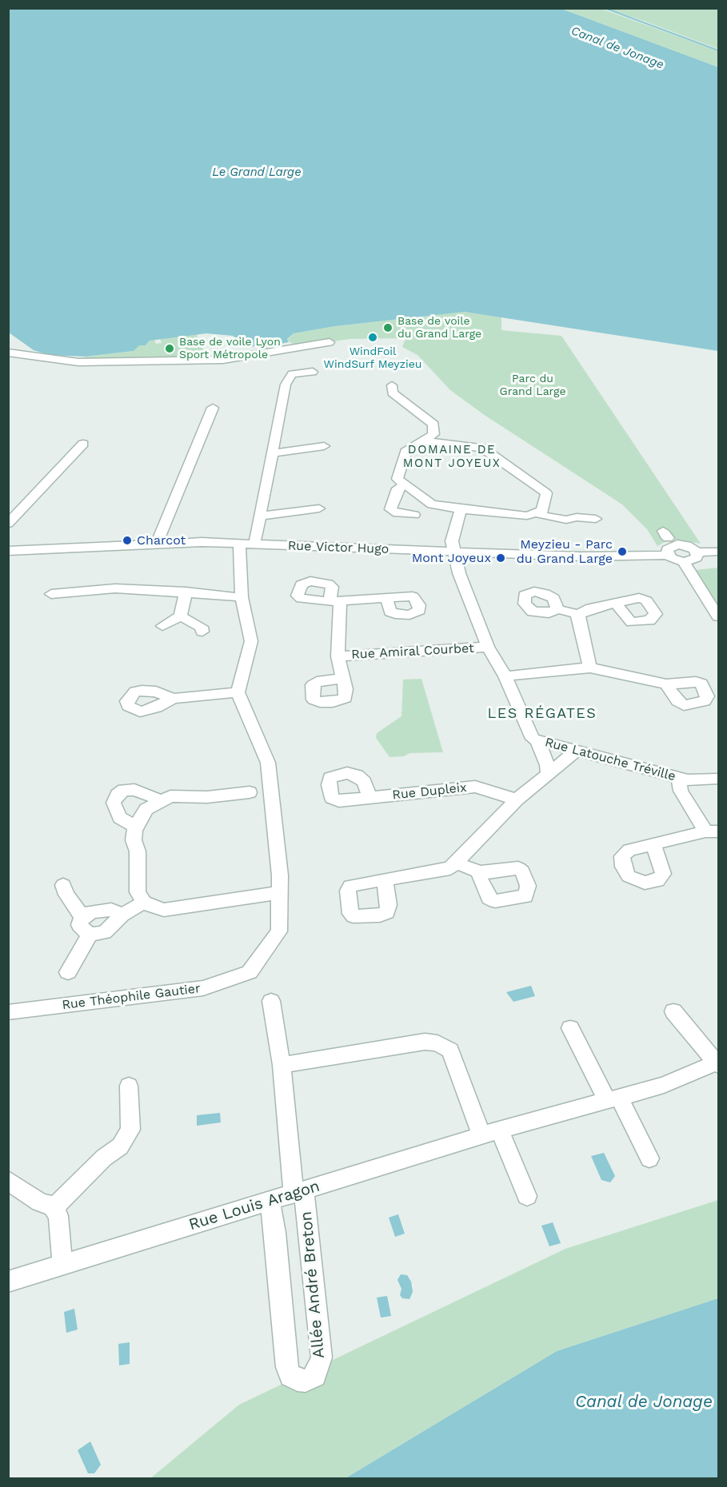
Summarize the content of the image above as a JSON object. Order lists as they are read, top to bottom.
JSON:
{
  "streets": {
    "street": [
      "Rue Victor Hugo",
      "Rue Amiral Courbet",
      "Rue Latouche Tréville",
      "Rue Dupleix",
      "Rue Théophile Gautier",
      "Rue Louis Aragon",
      "Allée André Breton"
    ]
  },
  "crossings": [
    ["Rue Victor Hugo", "Rue Latouche Tréville"],
    ["Rue Amiral Courbet", "Rue Latouche Tréville"],
    ["Rue Louis Aragon", "Allée André Breton"]
  ],
  "districts": ["DOMAINE DE MONT JOYEUX", "LES RÉGATES"],
  "water": ["Canal de Jonage", "Le Grand Large"],
  "parks": ["Parc du Grand Large"],
  "places": [
    "Base de voile du Grand Large",
    "WindFoil WindSurf Meyzieu",
    "Base de voile Lyon Sport Métropole",
    "Charcot",
    "Meyzieu - Parc du Grand Large",
    "Mont Joyeux"
  ]
}
